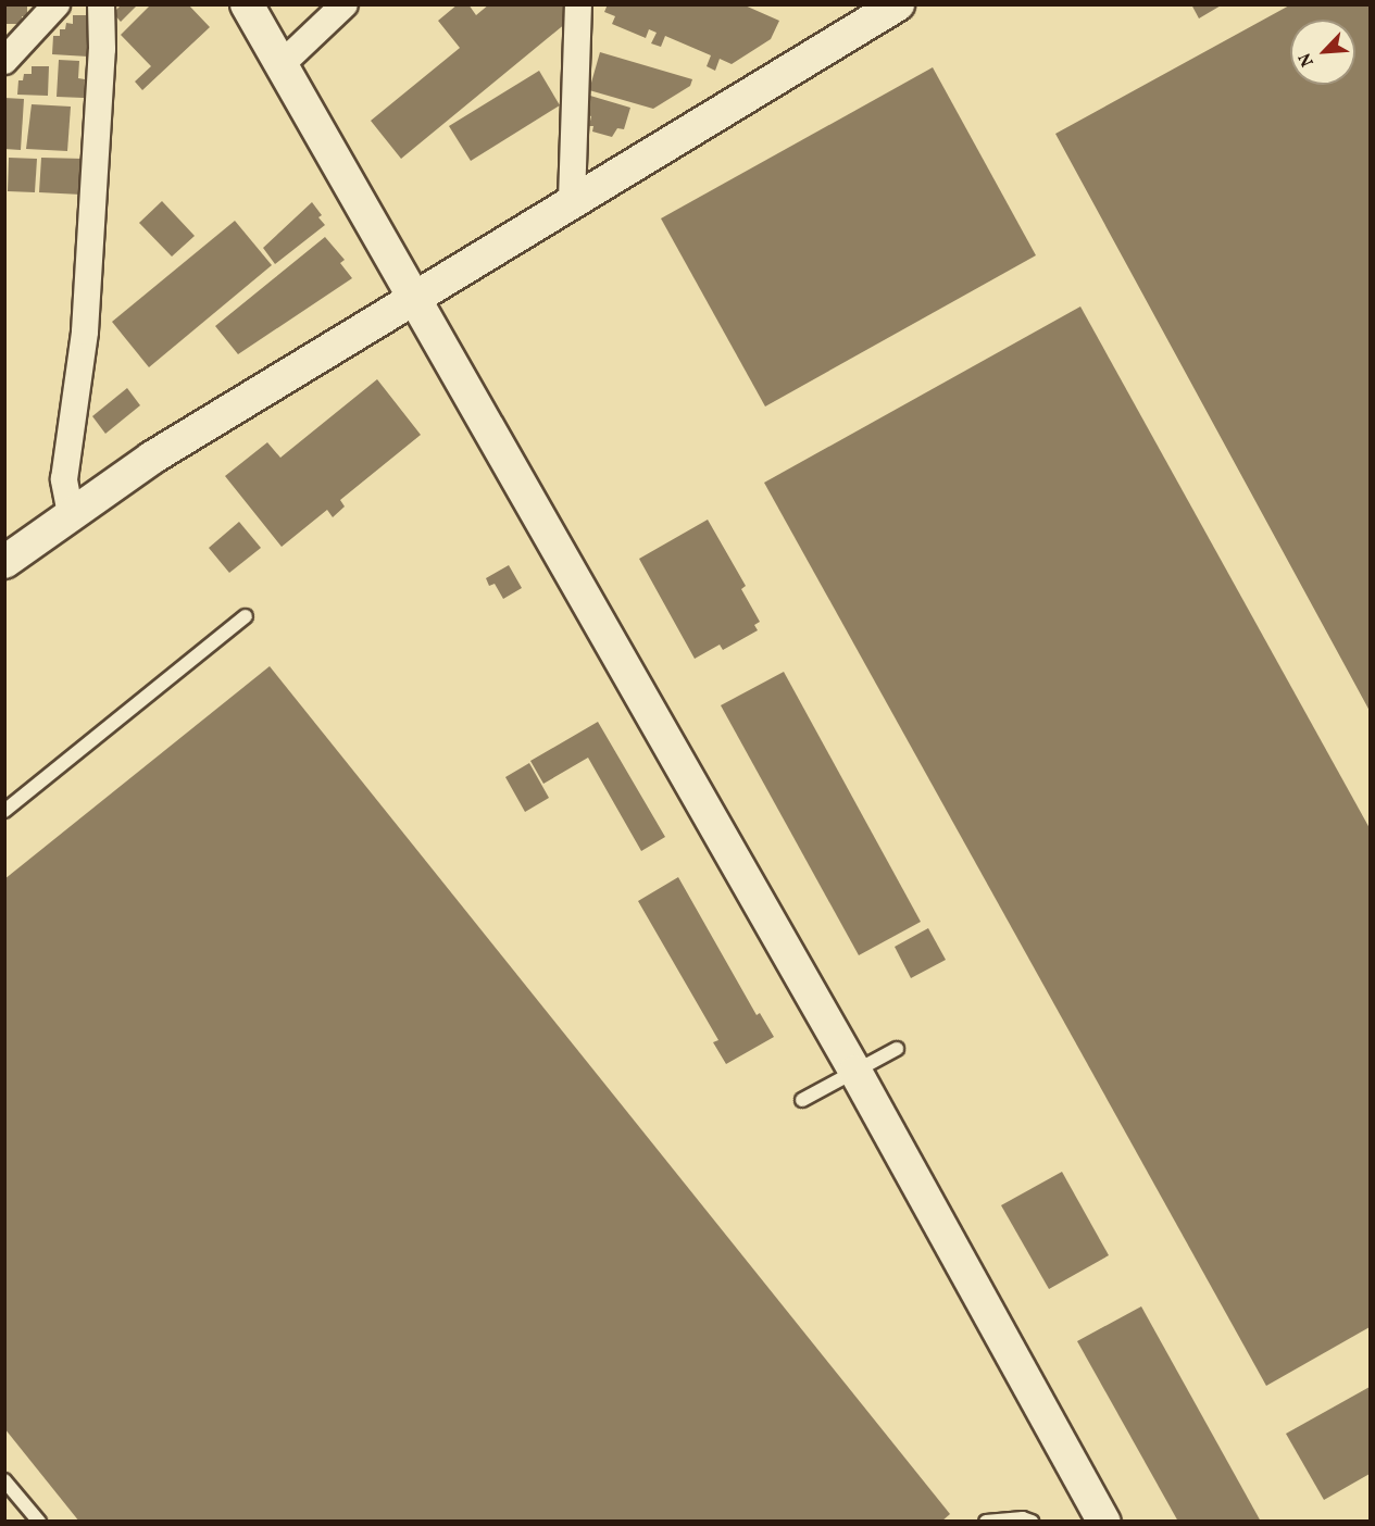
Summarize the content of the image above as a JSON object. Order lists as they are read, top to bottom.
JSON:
{
  "north": "bottom left"
}
